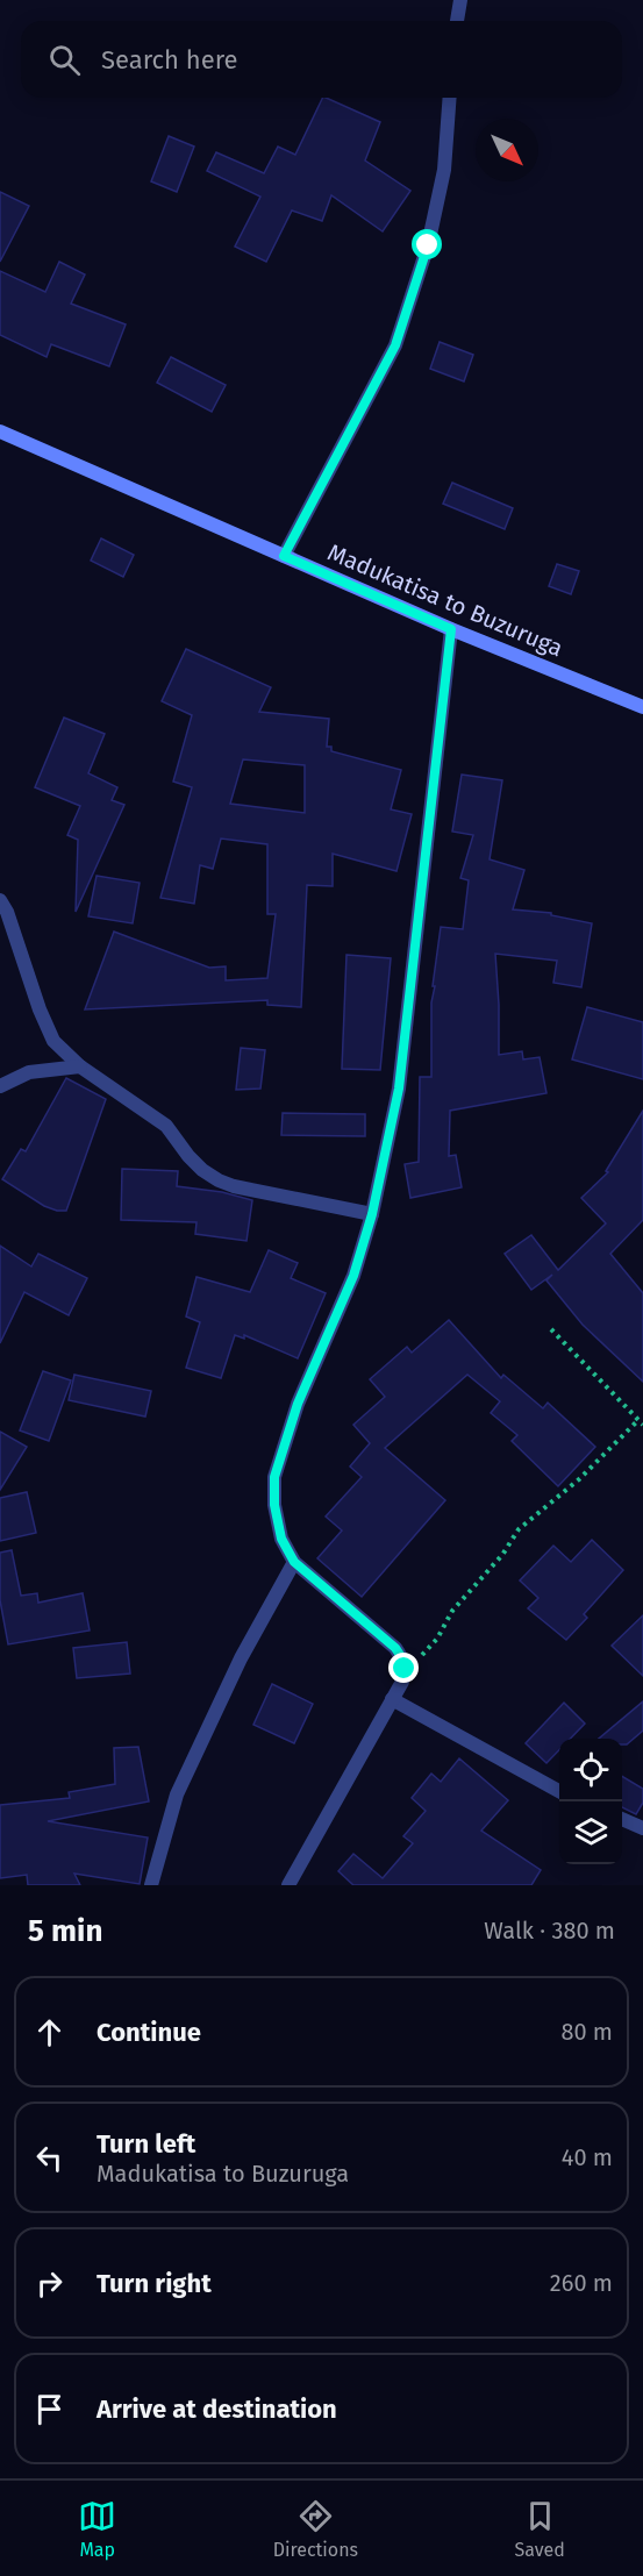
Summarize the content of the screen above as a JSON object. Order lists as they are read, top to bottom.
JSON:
{
  "streets": {
    "main road": ["Madukatisa to Buzuruga"]
  },
  "north": "bottom right",
  "page": {
    "search": "Search here",
    "heading": ["5 min", "Walk · 380 m"],
    "list": [
      ["Continue", "80 m"],
      ["Turn left", "Madukatisa to Buzuruga", "40 m"],
      ["Turn right", "260 m"],
      "Arrive at destination"
    ],
    "nav": ["Map", "Directions", "Saved"]
  }
}
